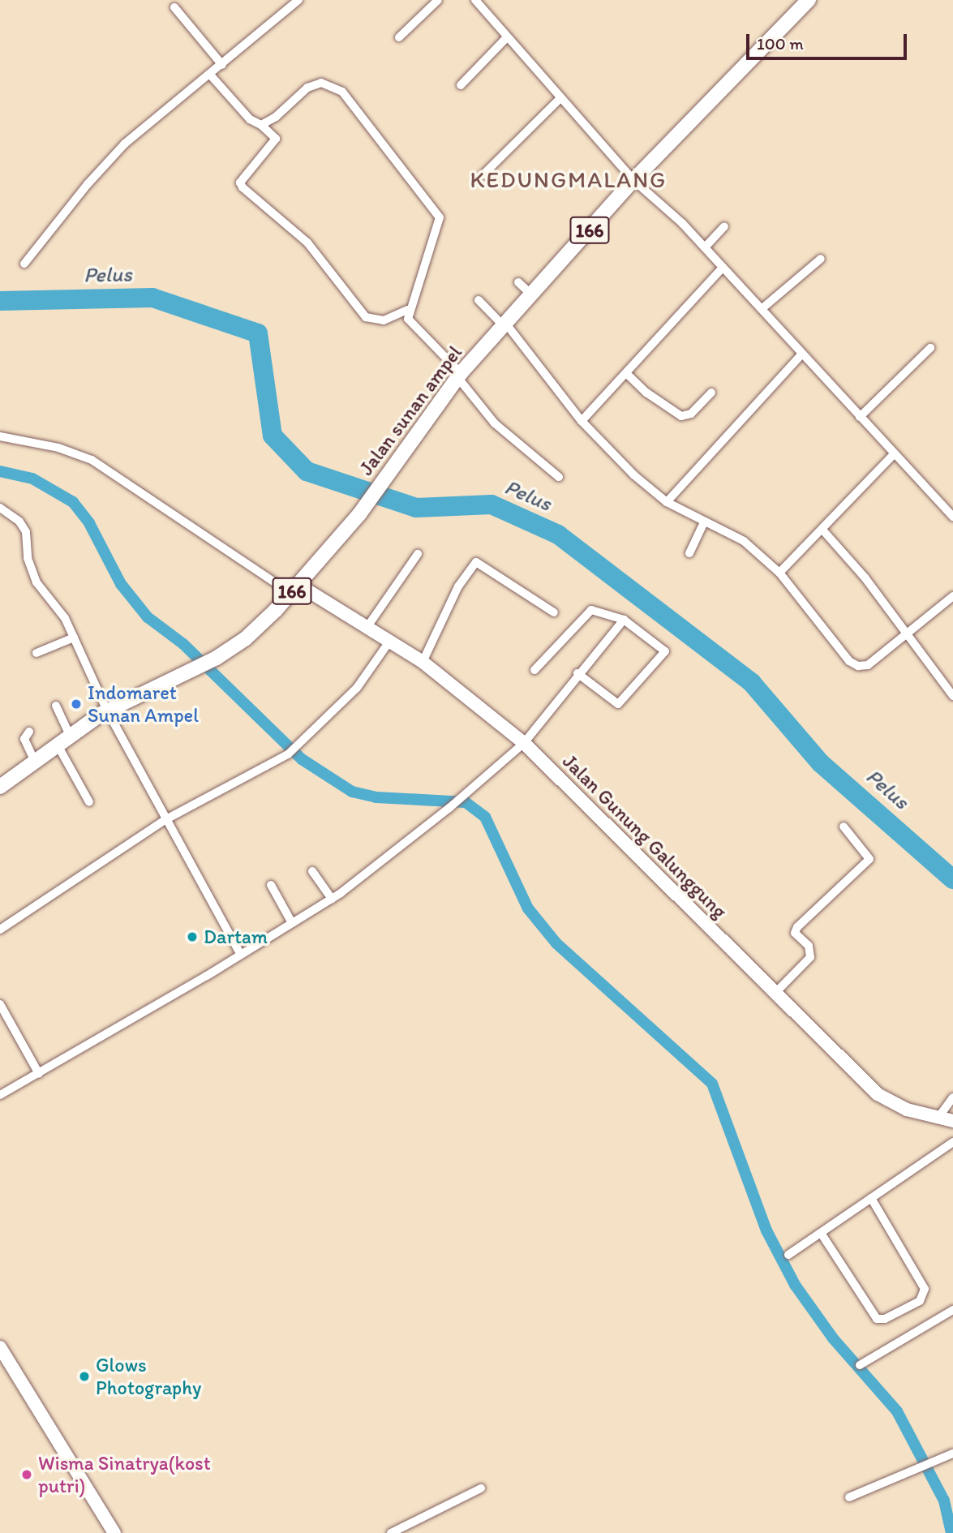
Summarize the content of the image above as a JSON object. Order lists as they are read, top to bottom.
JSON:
{
  "streets": {
    "main road": ["166", "Jalan sunan ampel"],
    "street": ["Jalan Gunung Galunggung"]
  },
  "crossings": [
    ["Jalan sunan ampel", "Jalan Gunung Galunggung"]
  ],
  "districts": ["KEDUNGMALANG"],
  "water": ["Pelus"],
  "places": [
    "Indomaret Sunan Ampel",
    "Dartam",
    "Glows Photography",
    "Wisma Sinatrya(kost putri)"
  ],
  "scale_bar": "100 m"
}
